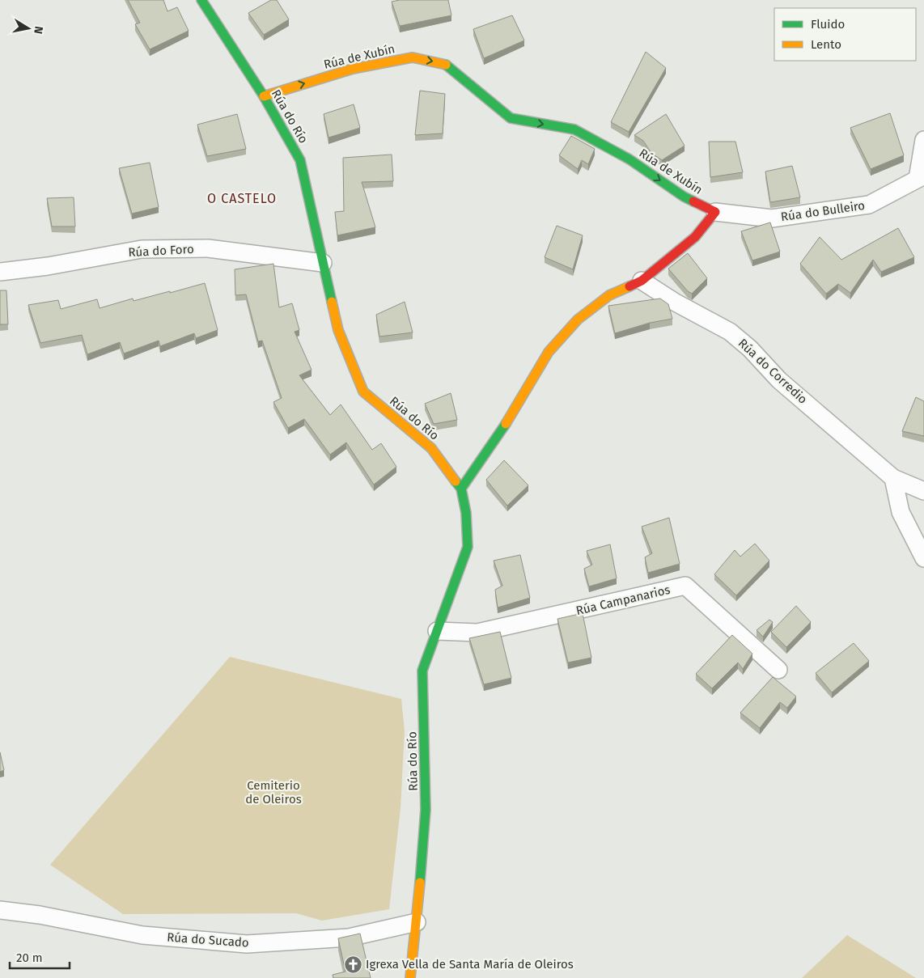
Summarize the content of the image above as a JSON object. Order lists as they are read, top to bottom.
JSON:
{
  "streets": {
    "street": [
      "Rúa de Xubín",
      "Rúa do Río",
      "Rúa do Bulleiro",
      "Rúa do Foro",
      "Rúa do Corredio",
      "Rúa Campanarios",
      "Rúa do Sucado"
    ]
  },
  "crossings": [
    ["Rúa de Xubín", "Rúa do Río"],
    ["Rúa de Xubín", "Rúa do Bulleiro"],
    ["Rúa do Río", "Rúa do Foro"],
    ["Rúa do Río", "Rúa Campanarios"],
    ["Rúa do Río", "Rúa do Sucado"]
  ],
  "one_way": ["Rúa de Xubín"],
  "districts": ["O CASTELO"],
  "parks": ["Cemiterio de Oleiros"],
  "places": {
    "church": ["Igrexa Vella de Santa María de Oleiros"]
  },
  "legend": ["Fluido", "Lento"],
  "scale_bar": "20 m",
  "north": "right"
}
